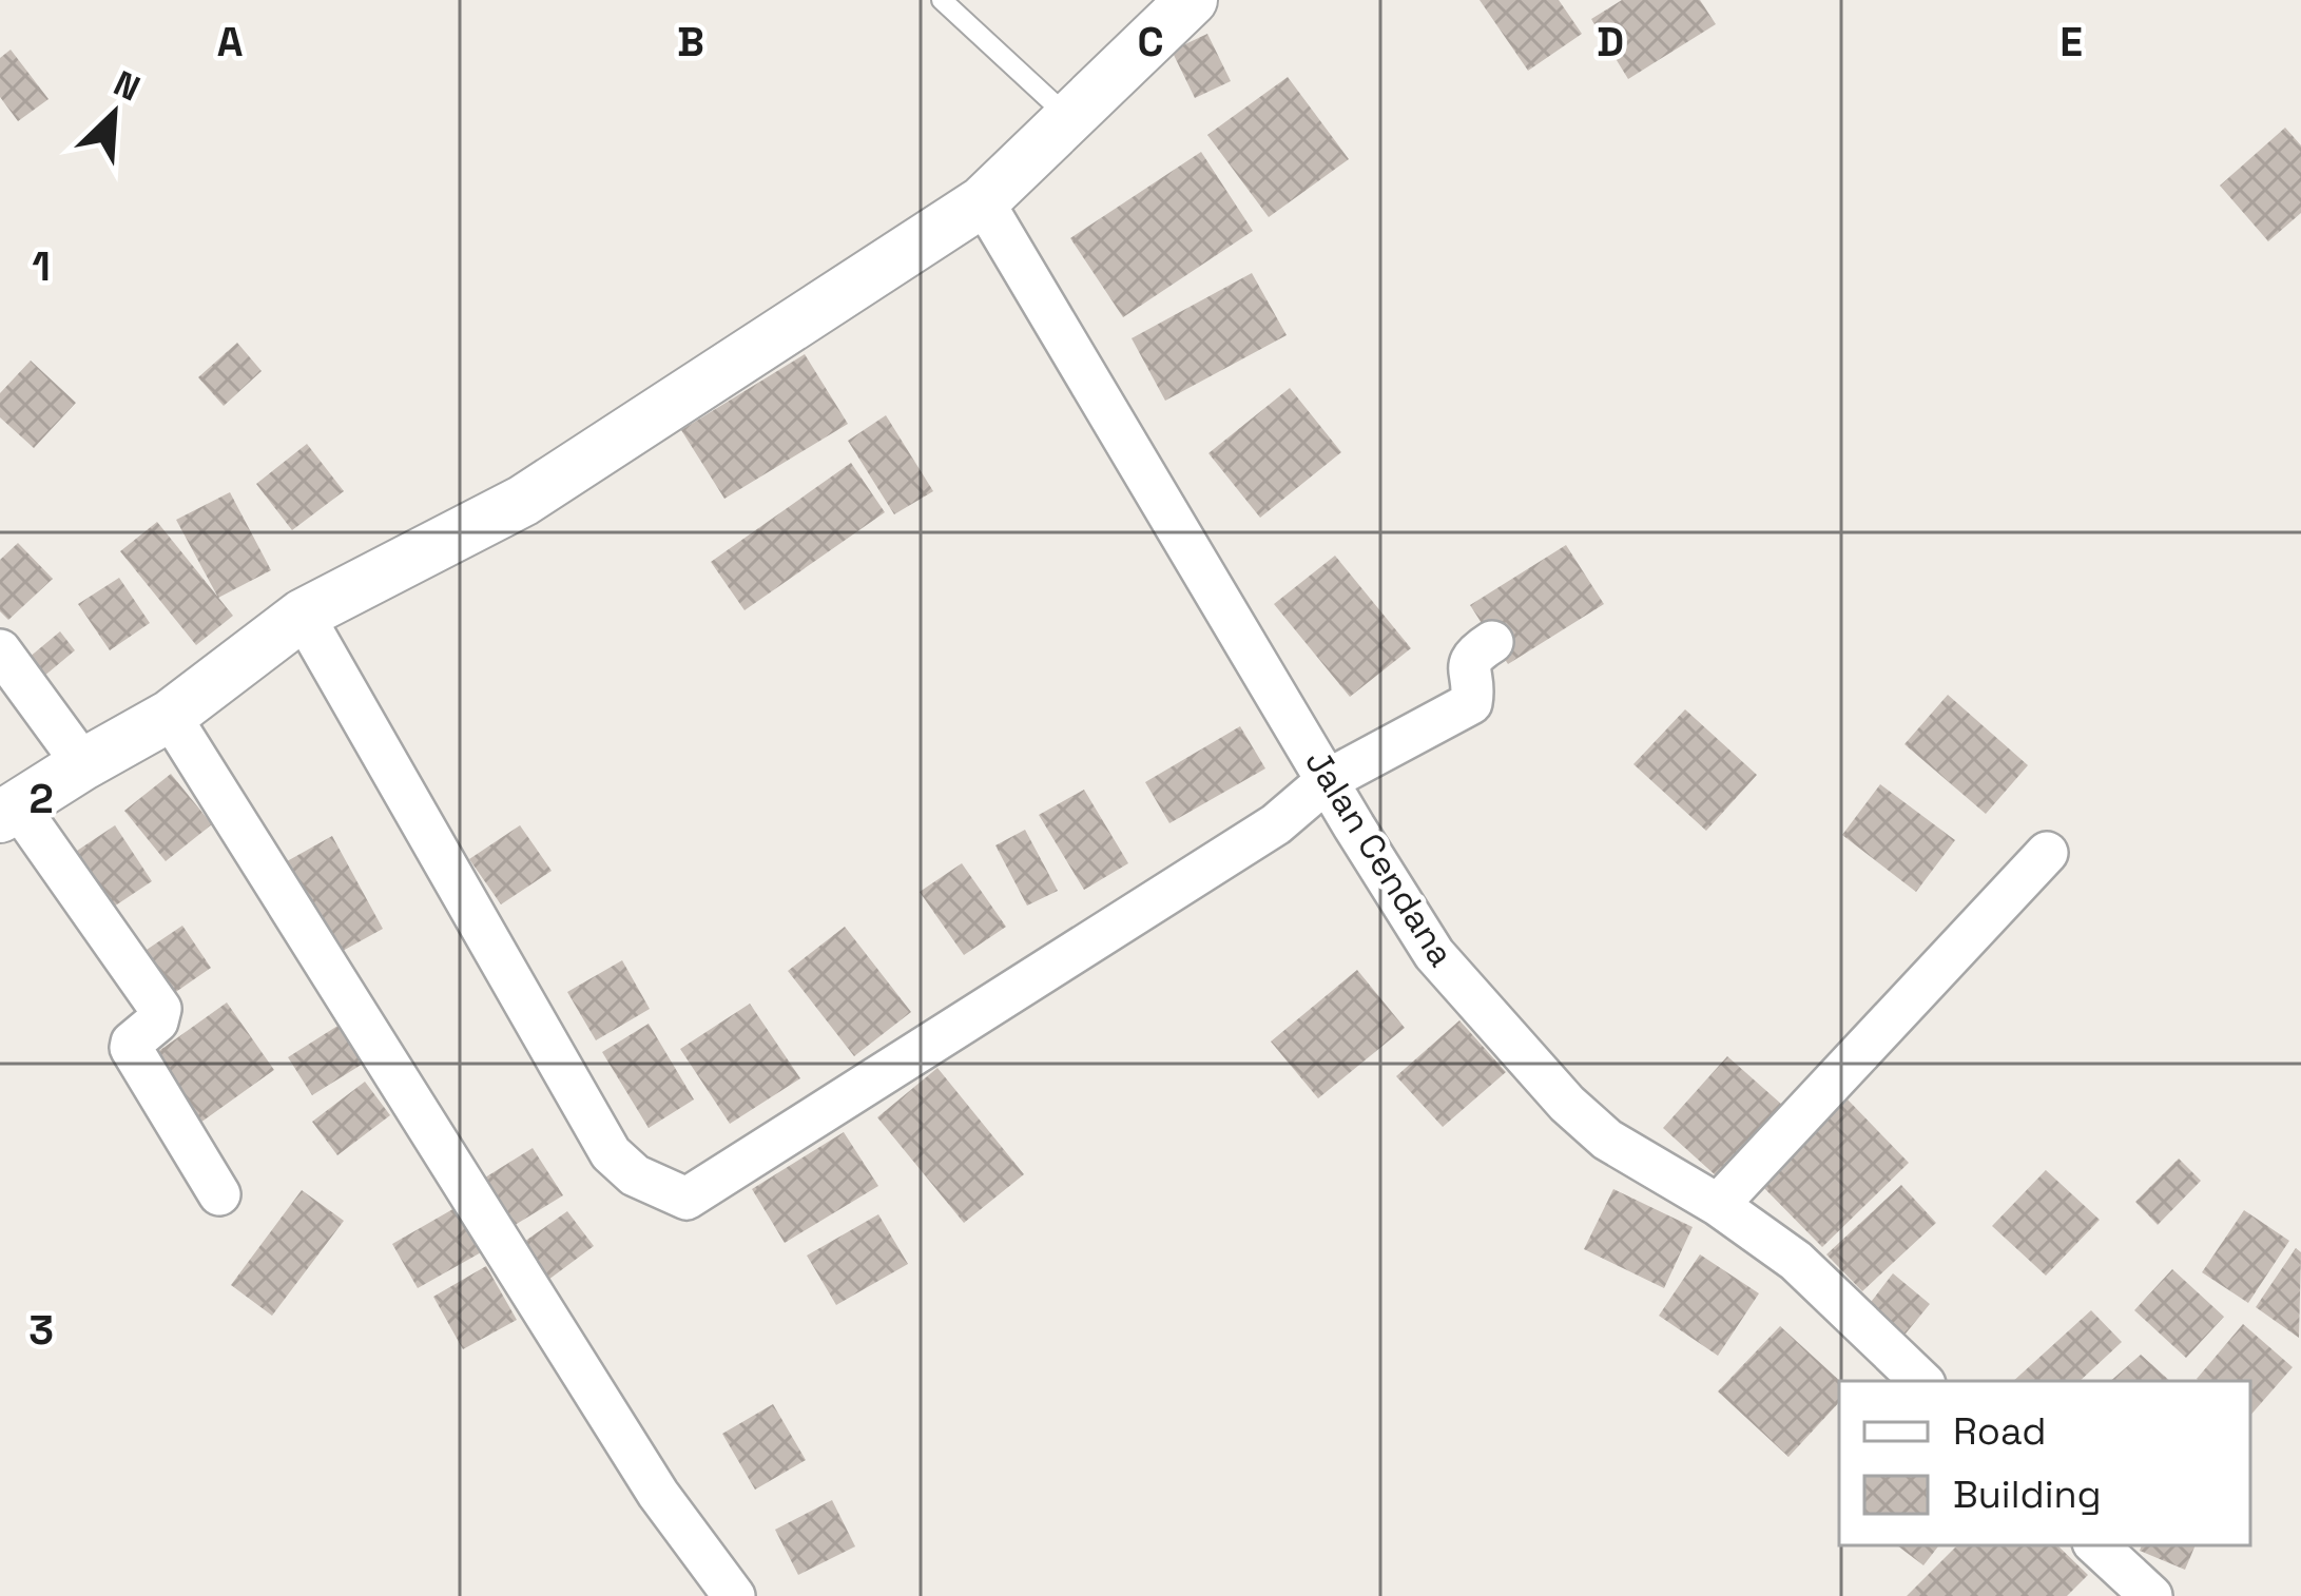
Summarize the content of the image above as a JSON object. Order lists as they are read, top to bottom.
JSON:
{
  "streets": {
    "street": ["Jalan Cendana"]
  },
  "legend": ["Road", "Building"],
  "north": "top right",
  "grid": {
    "columns": [
      "A",
      "B",
      "C",
      "D",
      "E"
    ],
    "rows": ["1", "2", "3"]
  }
}
